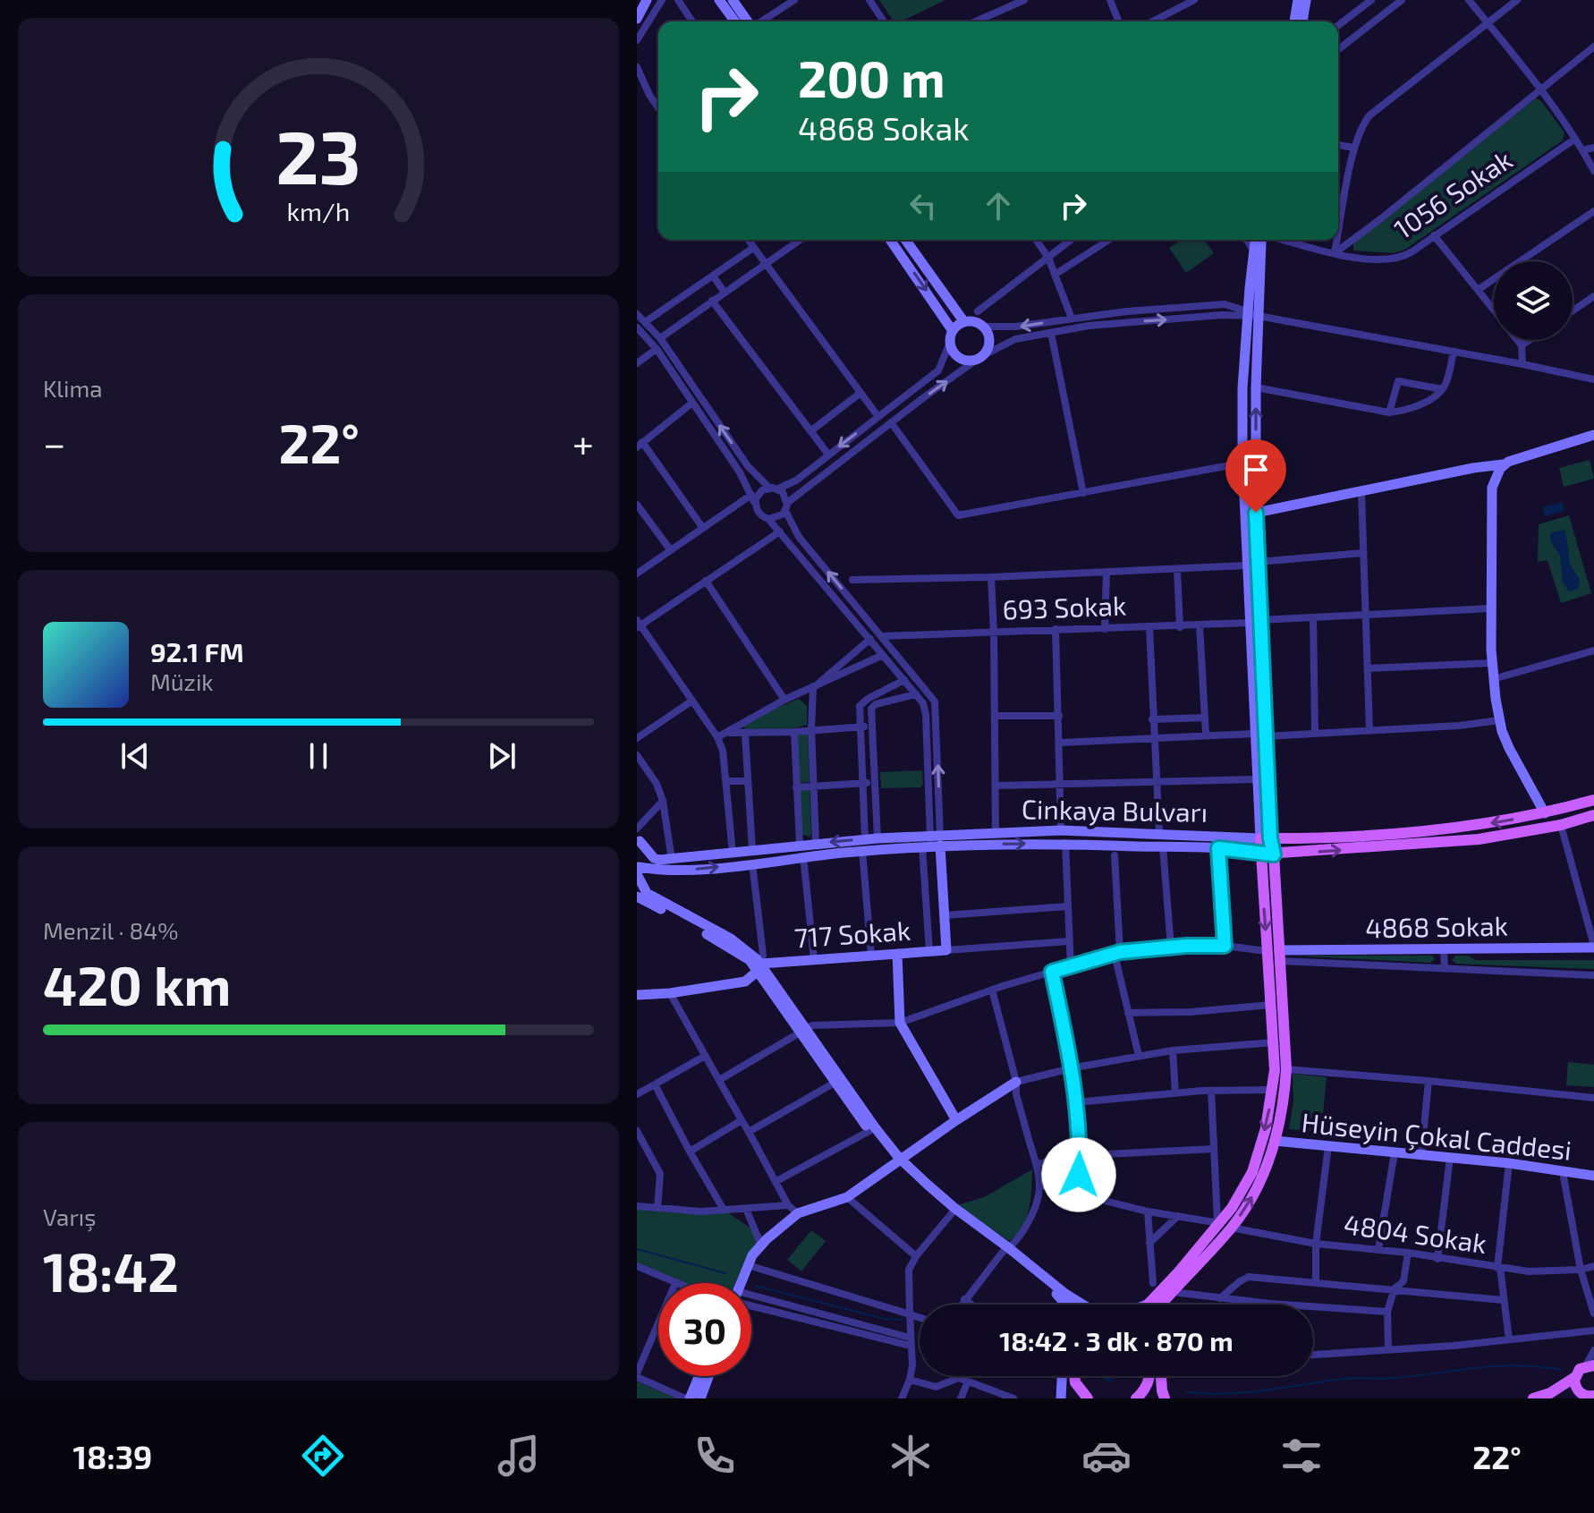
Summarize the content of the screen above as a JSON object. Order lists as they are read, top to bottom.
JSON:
{
  "streets": {
    "main road": [
      "Cinkaya Bulvarı",
      "4868 Sokak",
      "717 Sokak",
      "Hüseyin Çokal Caddesi"
    ],
    "street": ["1056 Sokak", "693 Sokak", "4804 Sokak"]
  },
  "page": {
    "turn": ["200 m", "4868 Sokak"],
    "tile": [
      "Klima",
      ["Menzil · 84%", "420 km"],
      ["Varış", "18:42"]
    ],
    "heat": ["−", "22°", "+"],
    "song": ["92.1 FM", "Müzik"],
    "limit": "30",
    "trip": "18:42 · 3 dk · 870 m",
    "tabs": ["18:39", "22°"],
    "gauge": ["23", "km/h"]
  }
}
